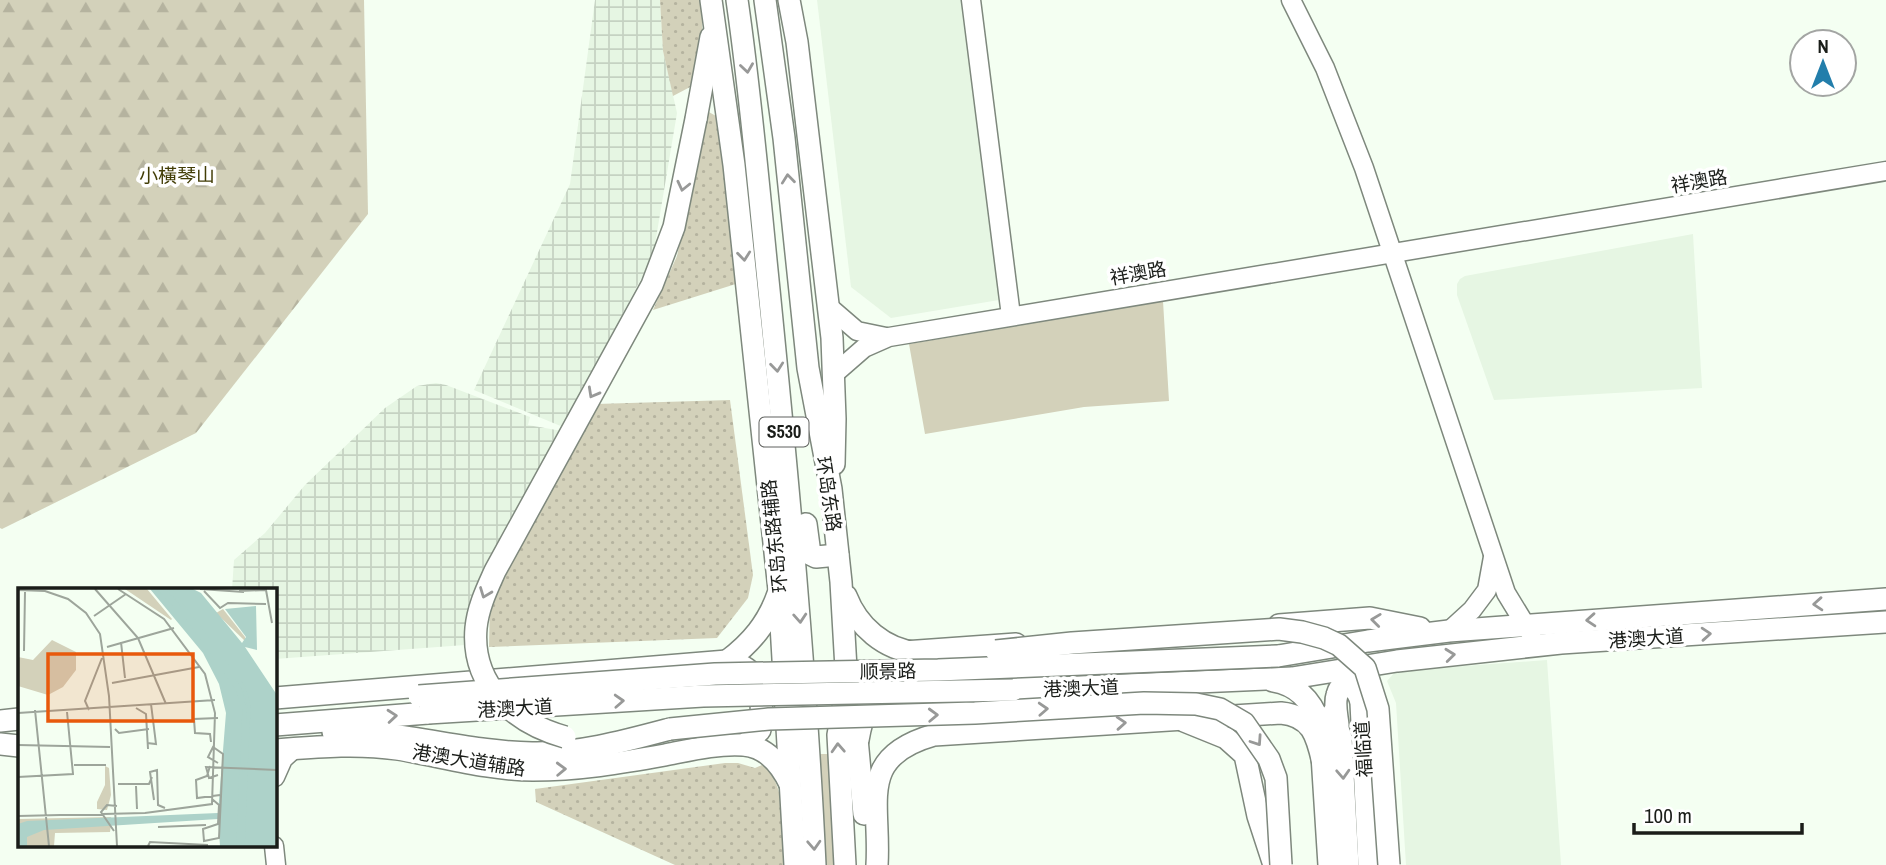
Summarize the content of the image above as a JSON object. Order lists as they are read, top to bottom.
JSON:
{
  "streets": {
    "main road": [
      "S530",
      "环岛东路",
      "环岛东路辅路",
      "港澳大道",
      "顺景路",
      "福临道",
      "港澳大道辅路"
    ],
    "street": ["祥澳路"]
  },
  "crossings": [
    ["环岛东路", "港澳大道"],
    ["环岛东路", "顺景路"],
    ["港澳大道", "顺景路"],
    ["港澳大道", "福临道"]
  ],
  "parks": ["小橫琴山"],
  "scale_bar": "100 m",
  "north": "top"
}
